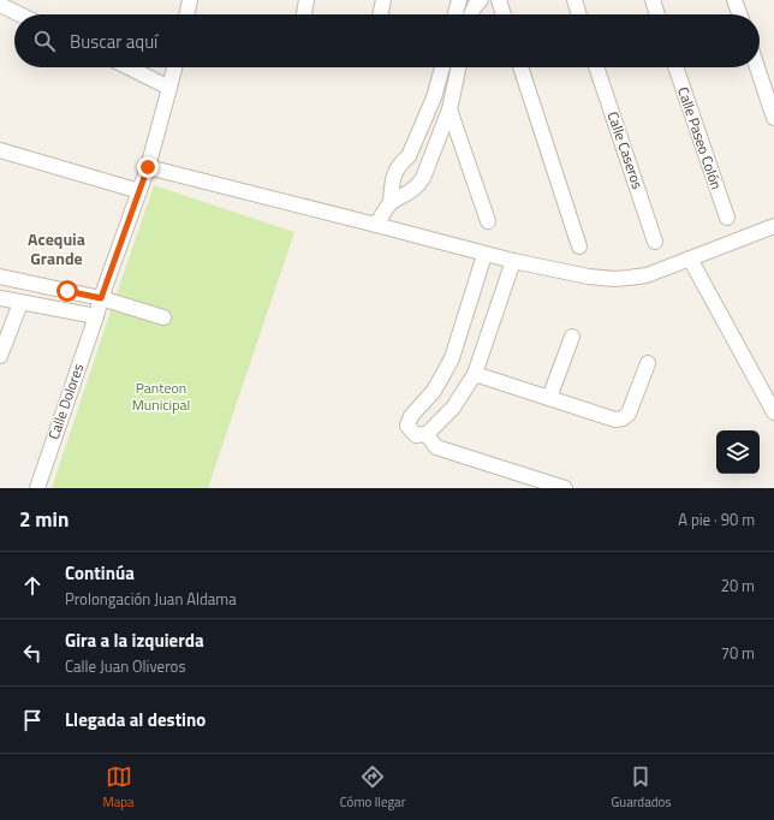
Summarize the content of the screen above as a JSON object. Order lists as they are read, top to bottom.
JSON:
{
  "streets": {
    "street": ["Calle Paseo Colón", "Calle Caseros", "Calle Dolores"]
  },
  "districts": ["Acequia Grande"],
  "parks": ["Panteon Municipal"],
  "page": {
    "search": "Buscar aquí",
    "heading": ["2 min", "A pie · 90 m"],
    "list": [
      ["Continúa", "Prolongación Juan Aldama", "20 m"],
      ["Gira a la izquierda", "Calle Juan Oliveros", "70 m"],
      "Llegada al destino"
    ],
    "nav": ["Mapa", "Cómo llegar", "Guardados"]
  }
}
